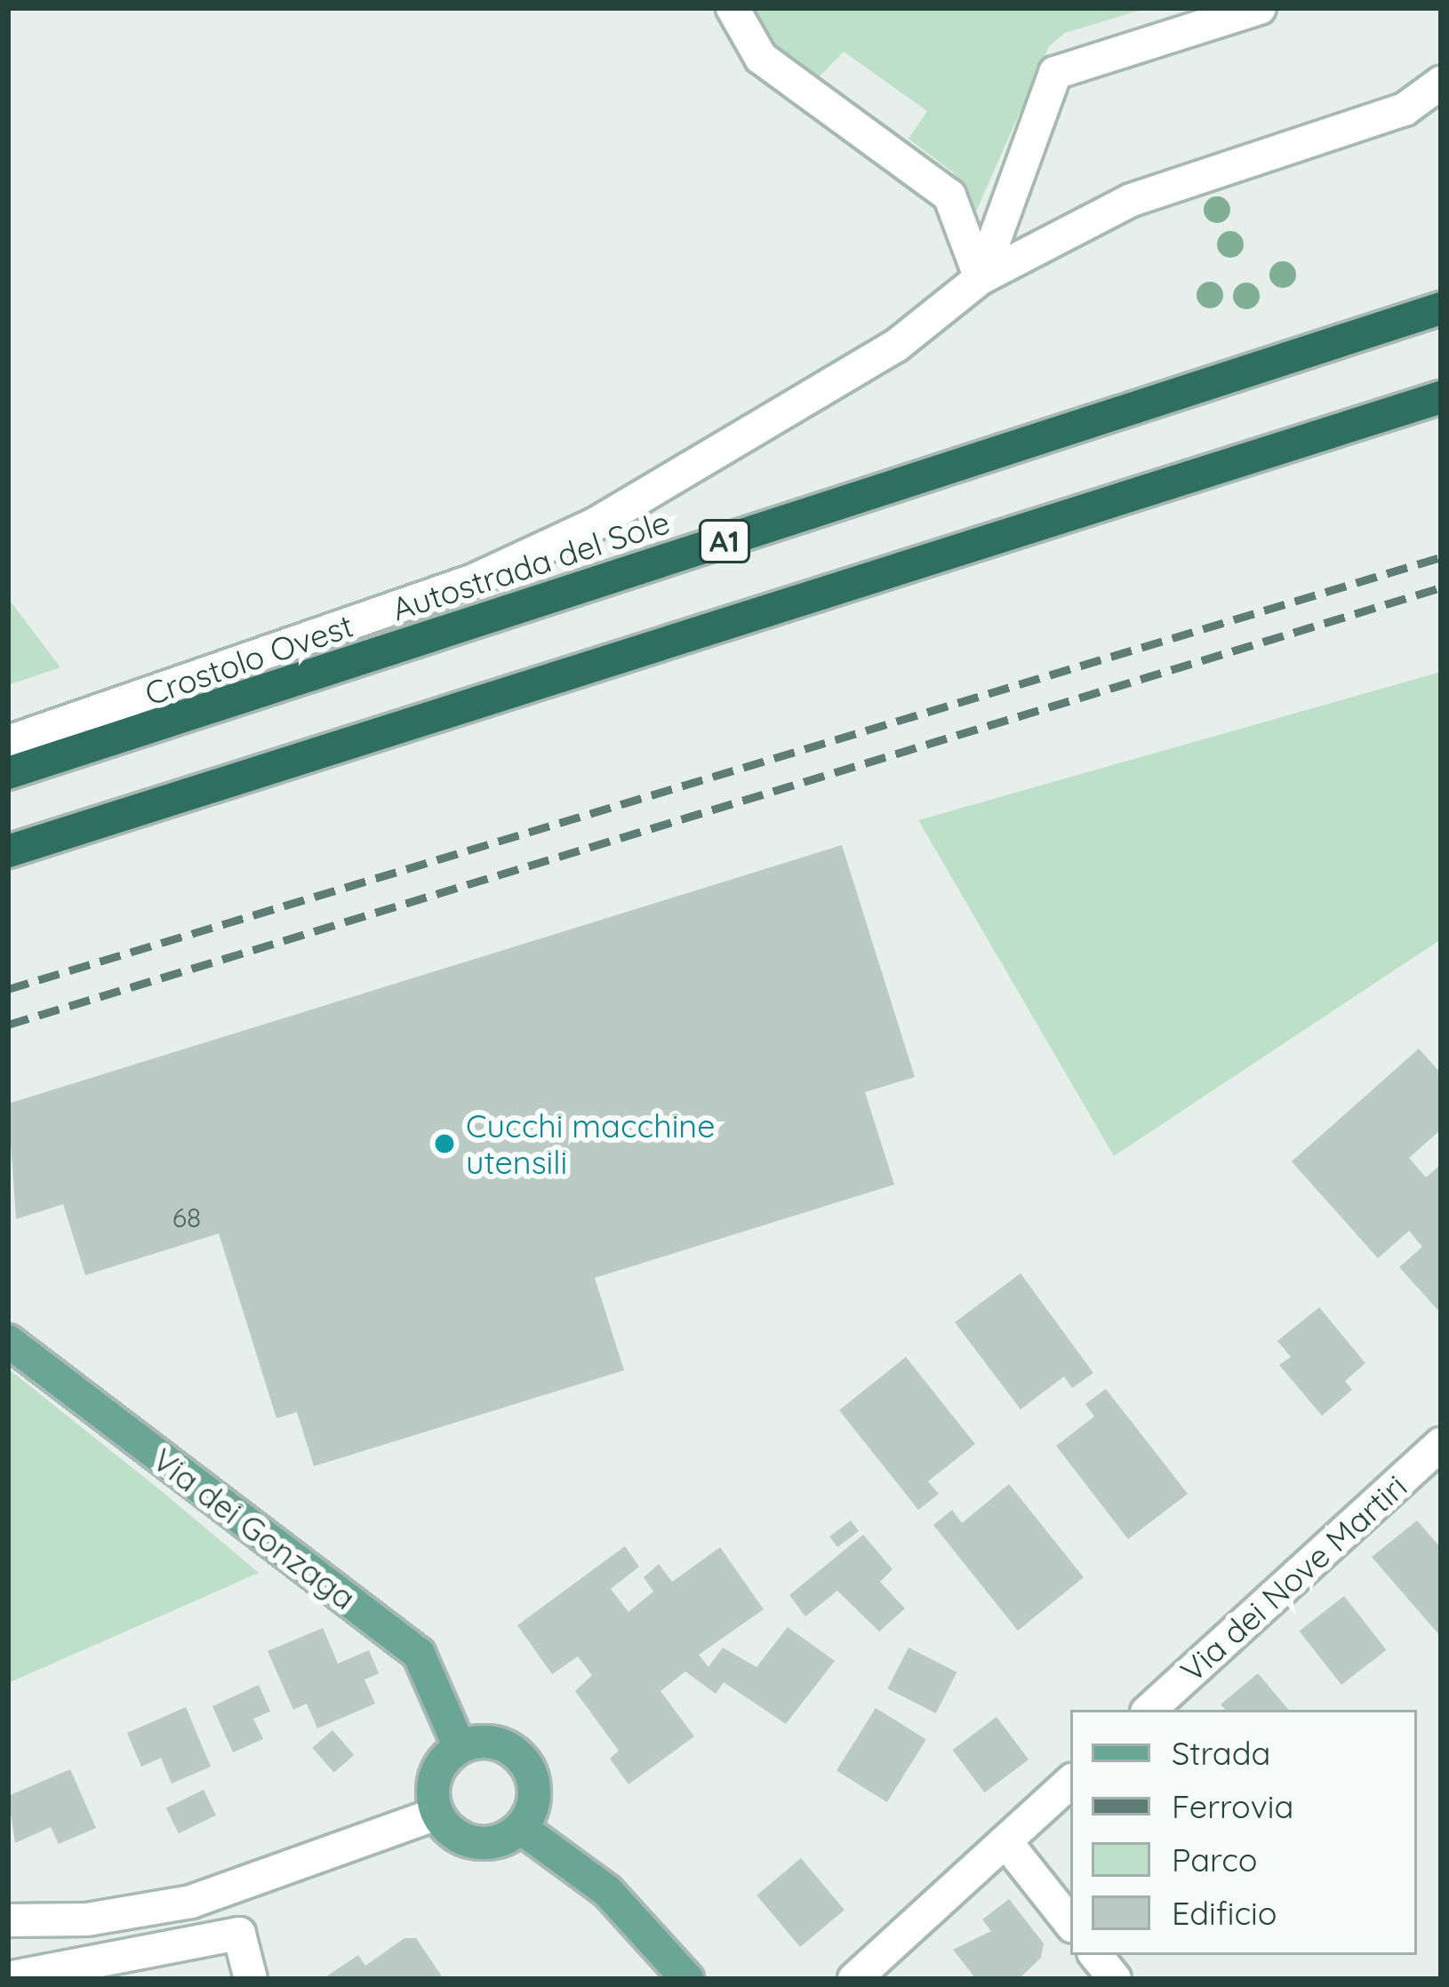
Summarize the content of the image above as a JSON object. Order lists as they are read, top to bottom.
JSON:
{
  "streets": {
    "highway": ["A1", "Autostrada del Sole"],
    "main road": ["Via dei Gonzaga"],
    "street": ["Crostolo Ovest", "Via dei Nove Martiri"]
  },
  "places": ["Cucchi macchine utensili"],
  "house_numbers": ["68"],
  "legend": [
    "Strada",
    "Ferrovia",
    "Parco",
    "Edificio"
  ]
}
